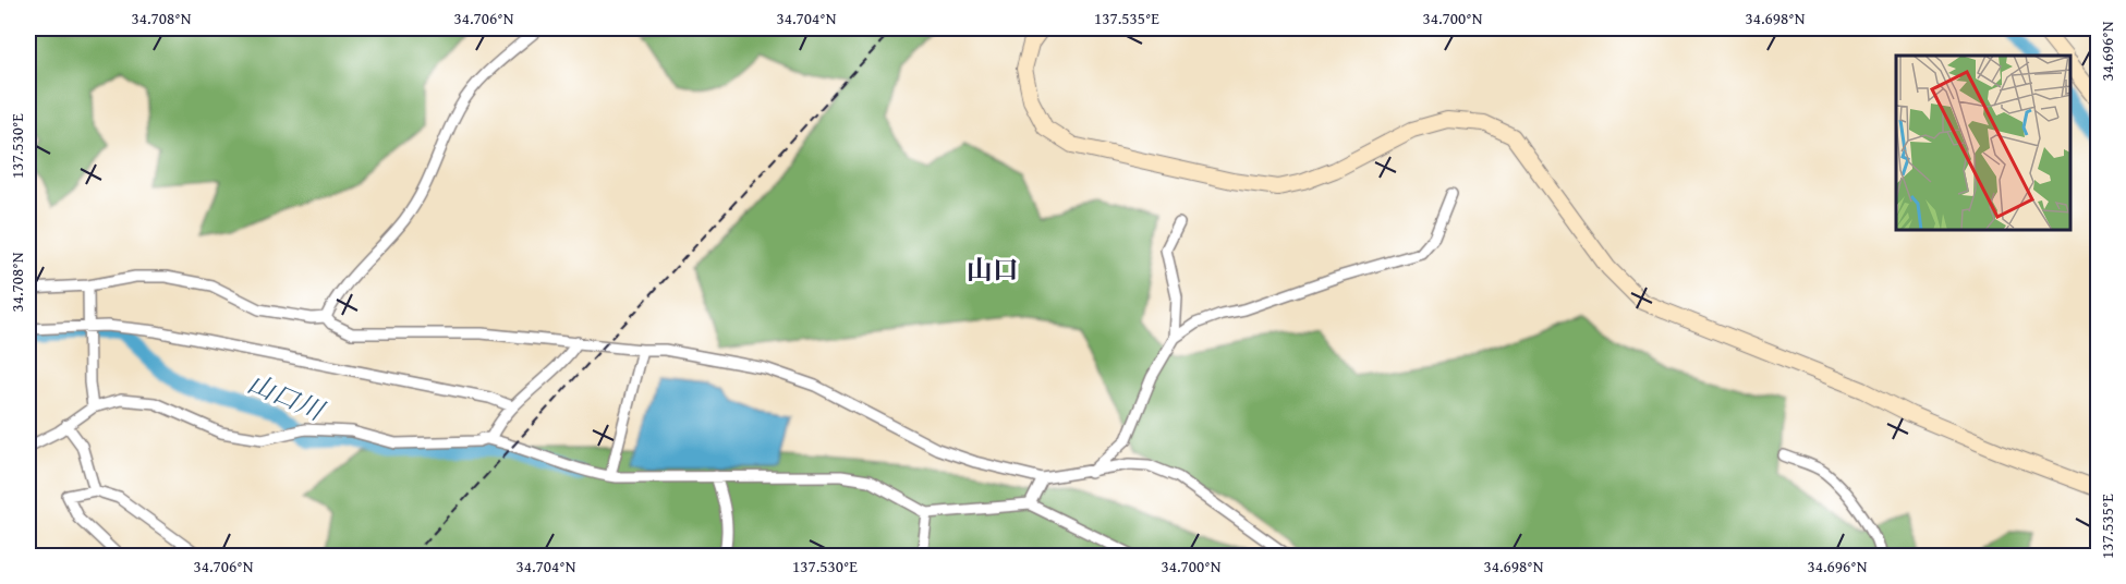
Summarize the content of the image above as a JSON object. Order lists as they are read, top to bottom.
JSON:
{
  "districts": ["山口"],
  "water": ["山口川"],
  "coordinates": [
    "34.708°N",
    "34.706°N",
    "34.704°N",
    "137.535°E",
    "34.700°N",
    "34.698°N",
    "34.696°N",
    "137.530°E"
  ]
}
